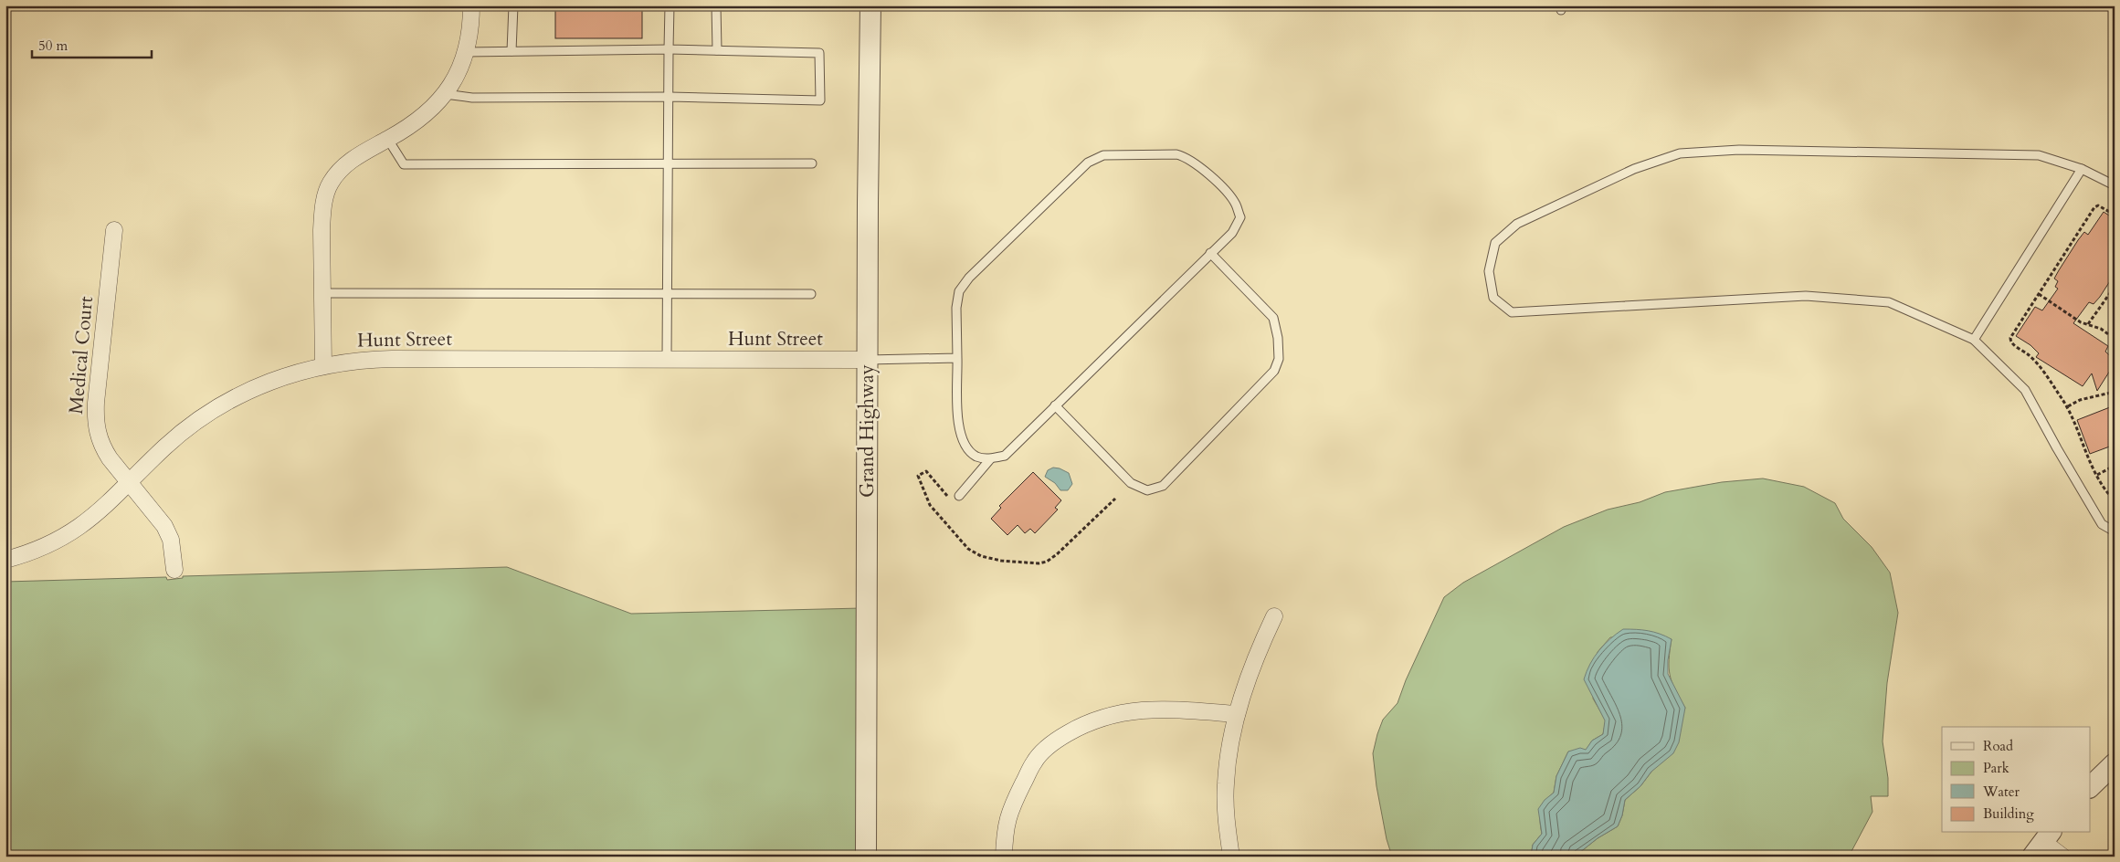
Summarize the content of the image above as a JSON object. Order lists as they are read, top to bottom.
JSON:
{
  "streets": {
    "street": ["Hunt Street", "Medical Court", "Grand Highway"]
  },
  "crossings": [
    ["Hunt Street", "Medical Court"],
    ["Hunt Street", "Grand Highway"]
  ],
  "legend": [
    "Road",
    "Park",
    "Water",
    "Building"
  ],
  "scale_bar": "50 m"
}
